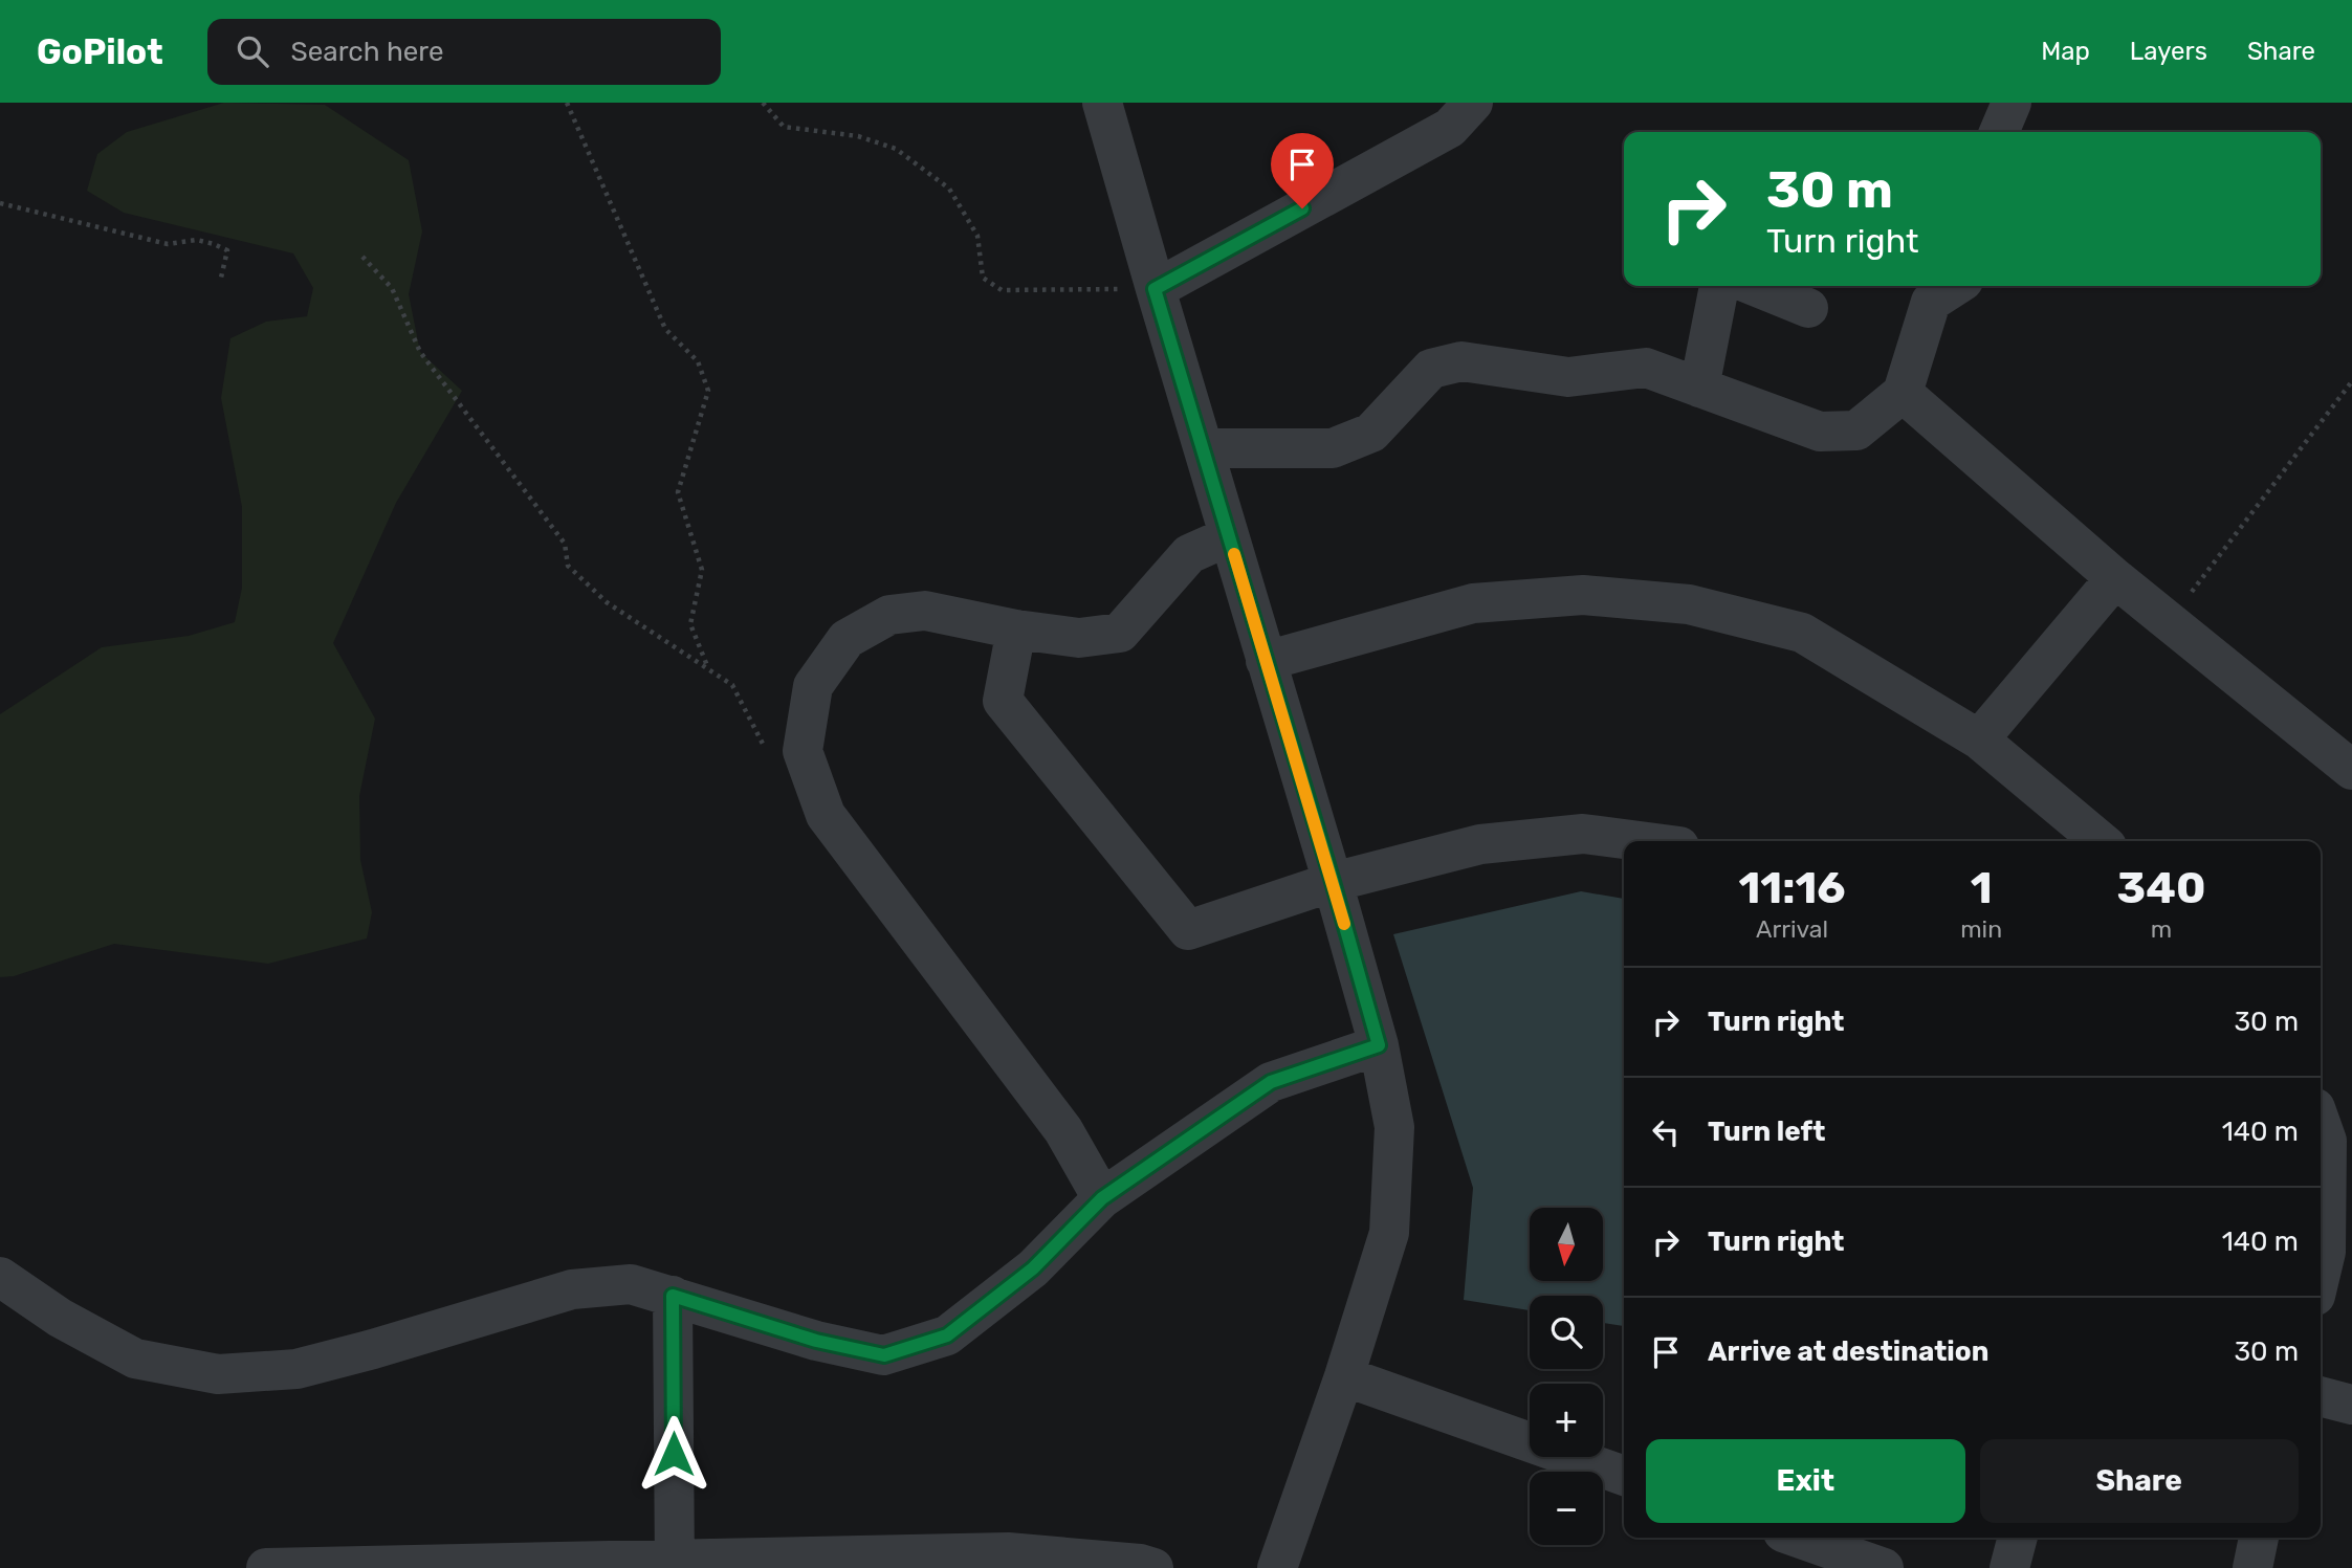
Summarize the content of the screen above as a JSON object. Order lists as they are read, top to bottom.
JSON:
{
  "north": "bottom",
  "page": {
    "header": "GoPilot",
    "search": "Search here",
    "nav": ["Map", "Layers", "Share"],
    "turn": ["30 m", "Turn right"],
    "eta": [
      "11:16",
      "Arrival",
      "1",
      "min",
      "340",
      "m"
    ],
    "list": [
      {
        "name": "Turn right",
        "value": "30 m"
      },
      {
        "name": "Turn left",
        "value": "140 m"
      },
      {
        "name": "Turn right",
        "value": "140 m"
      },
      {
        "name": "Arrive at destination",
        "value": "30 m"
      }
    ],
    "map_buttons": ["+", "−"],
    "buttons": ["Exit", "Share"]
  }
}
